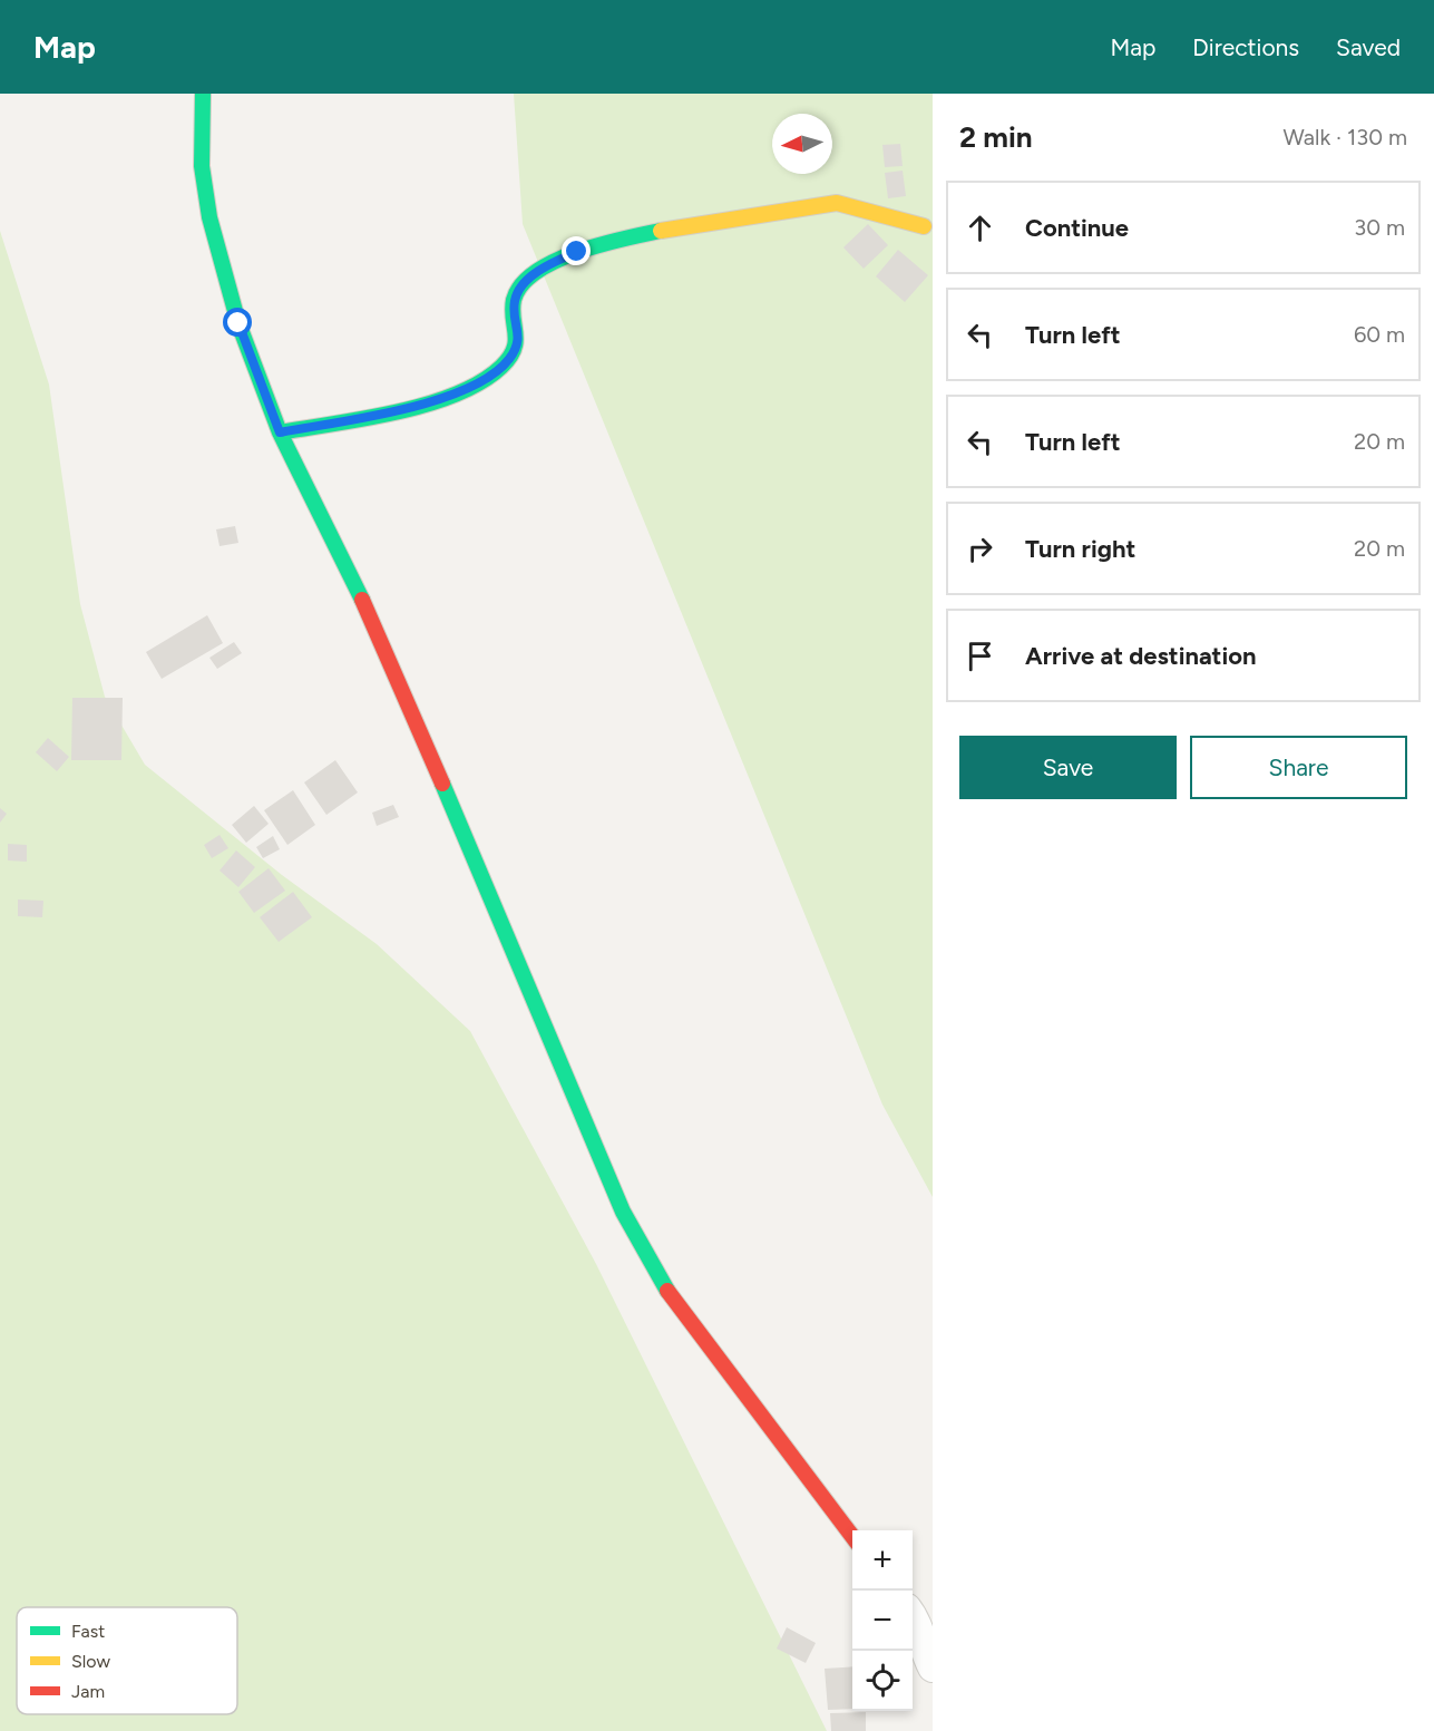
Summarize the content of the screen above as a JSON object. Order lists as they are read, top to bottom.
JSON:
{
  "legend": ["Fast", "Slow", "Jam"],
  "north": "left",
  "page": {
    "header": "Map",
    "nav": ["Map", "Directions", "Saved"],
    "heading": ["2 min", "Walk · 130 m"],
    "list": [
      ["Continue", "30 m"],
      ["Turn left", "60 m"],
      ["Turn left", "20 m"],
      ["Turn right", "20 m"],
      "Arrive at destination"
    ],
    "buttons": ["Save", "Share"],
    "map_buttons": ["+", "−"]
  }
}
